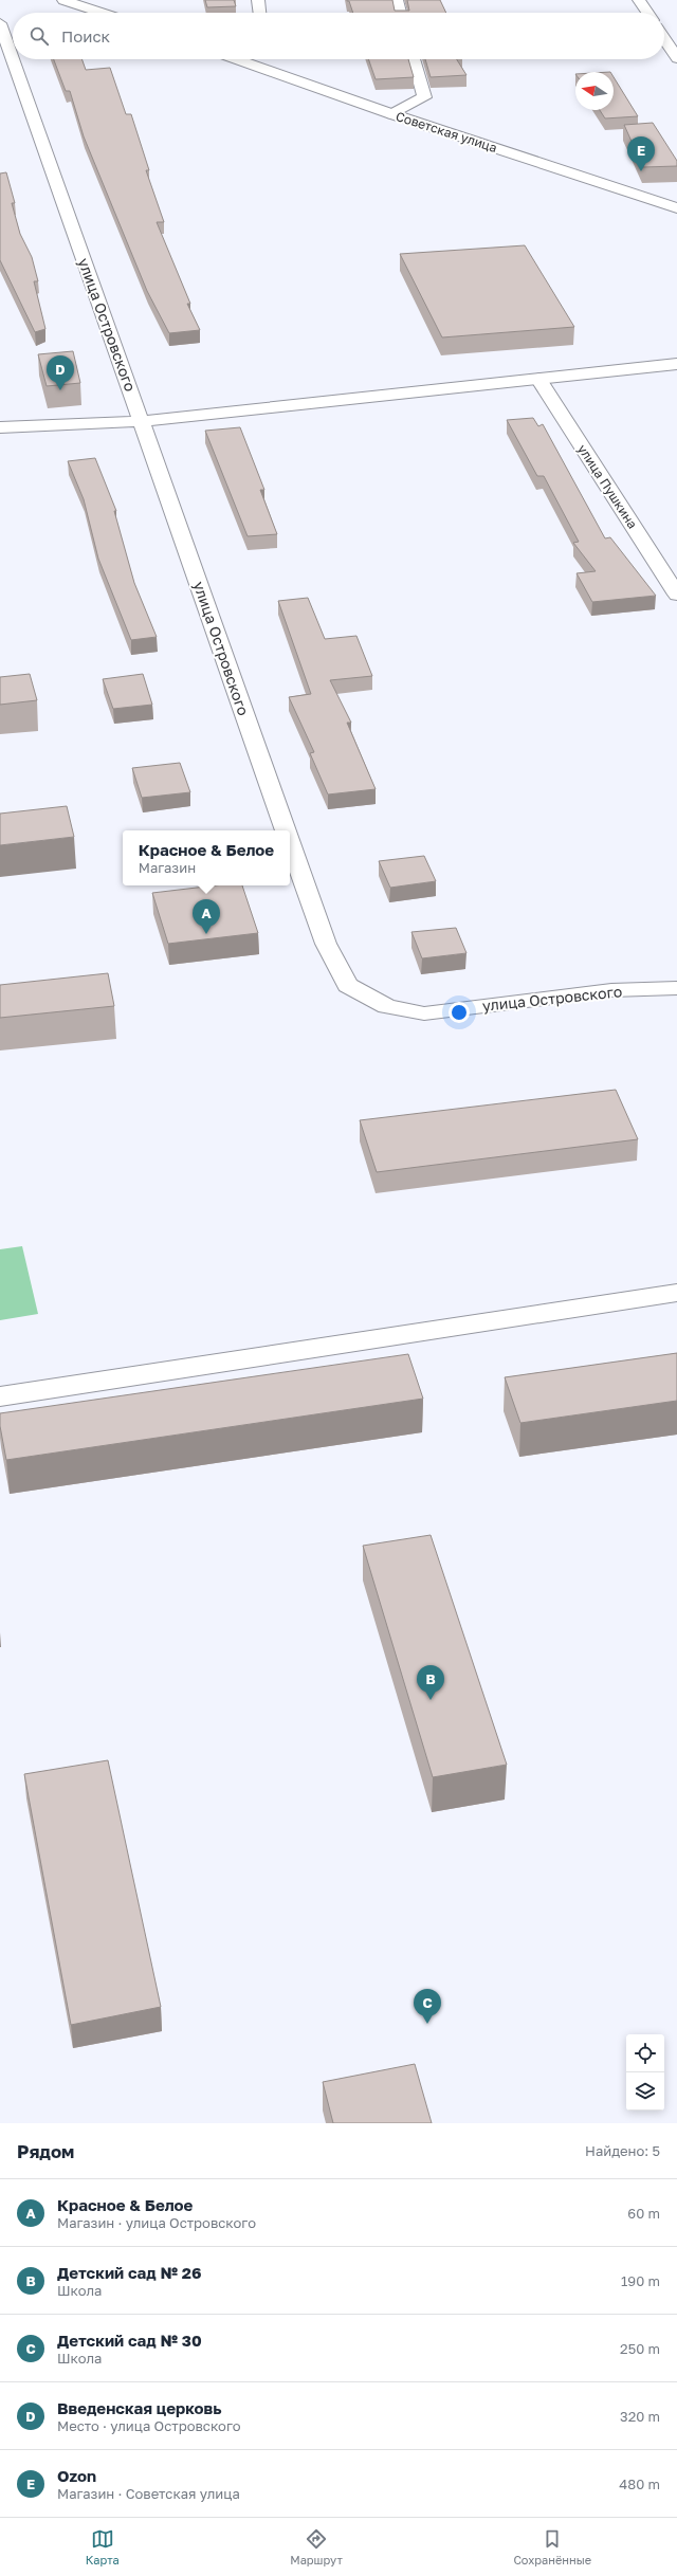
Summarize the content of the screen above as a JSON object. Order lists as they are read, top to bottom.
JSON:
{
  "streets": {
    "street": ["Советская улица", "улица Островского", "улица Пушкина"]
  },
  "north": "left",
  "page": {
    "search": "Поиск",
    "pins": [
      "E",
      "D",
      "A",
      "B",
      "C"
    ],
    "popup": ["Красное & Белое", "Магазин"],
    "heading": ["Рядом", "Найдено: 5"],
    "list": [
      {
        "mark": "A",
        "name": "Красное & Белое",
        "note": "Магазин · улица Островского",
        "value": "60 m"
      },
      {
        "mark": "B",
        "name": "Детский сад № 26",
        "note": "Школа",
        "value": "190 m"
      },
      {
        "mark": "C",
        "name": "Детский сад № 30",
        "note": "Школа",
        "value": "250 m"
      },
      {
        "mark": "D",
        "name": "Введенская церковь",
        "note": "Место · улица Островского",
        "value": "320 m"
      },
      {
        "mark": "E",
        "name": "Ozon",
        "note": "Магазин · Советская улица",
        "value": "480 m"
      }
    ],
    "nav": ["Карта", "Маршрут", "Сохранённые"]
  }
}
